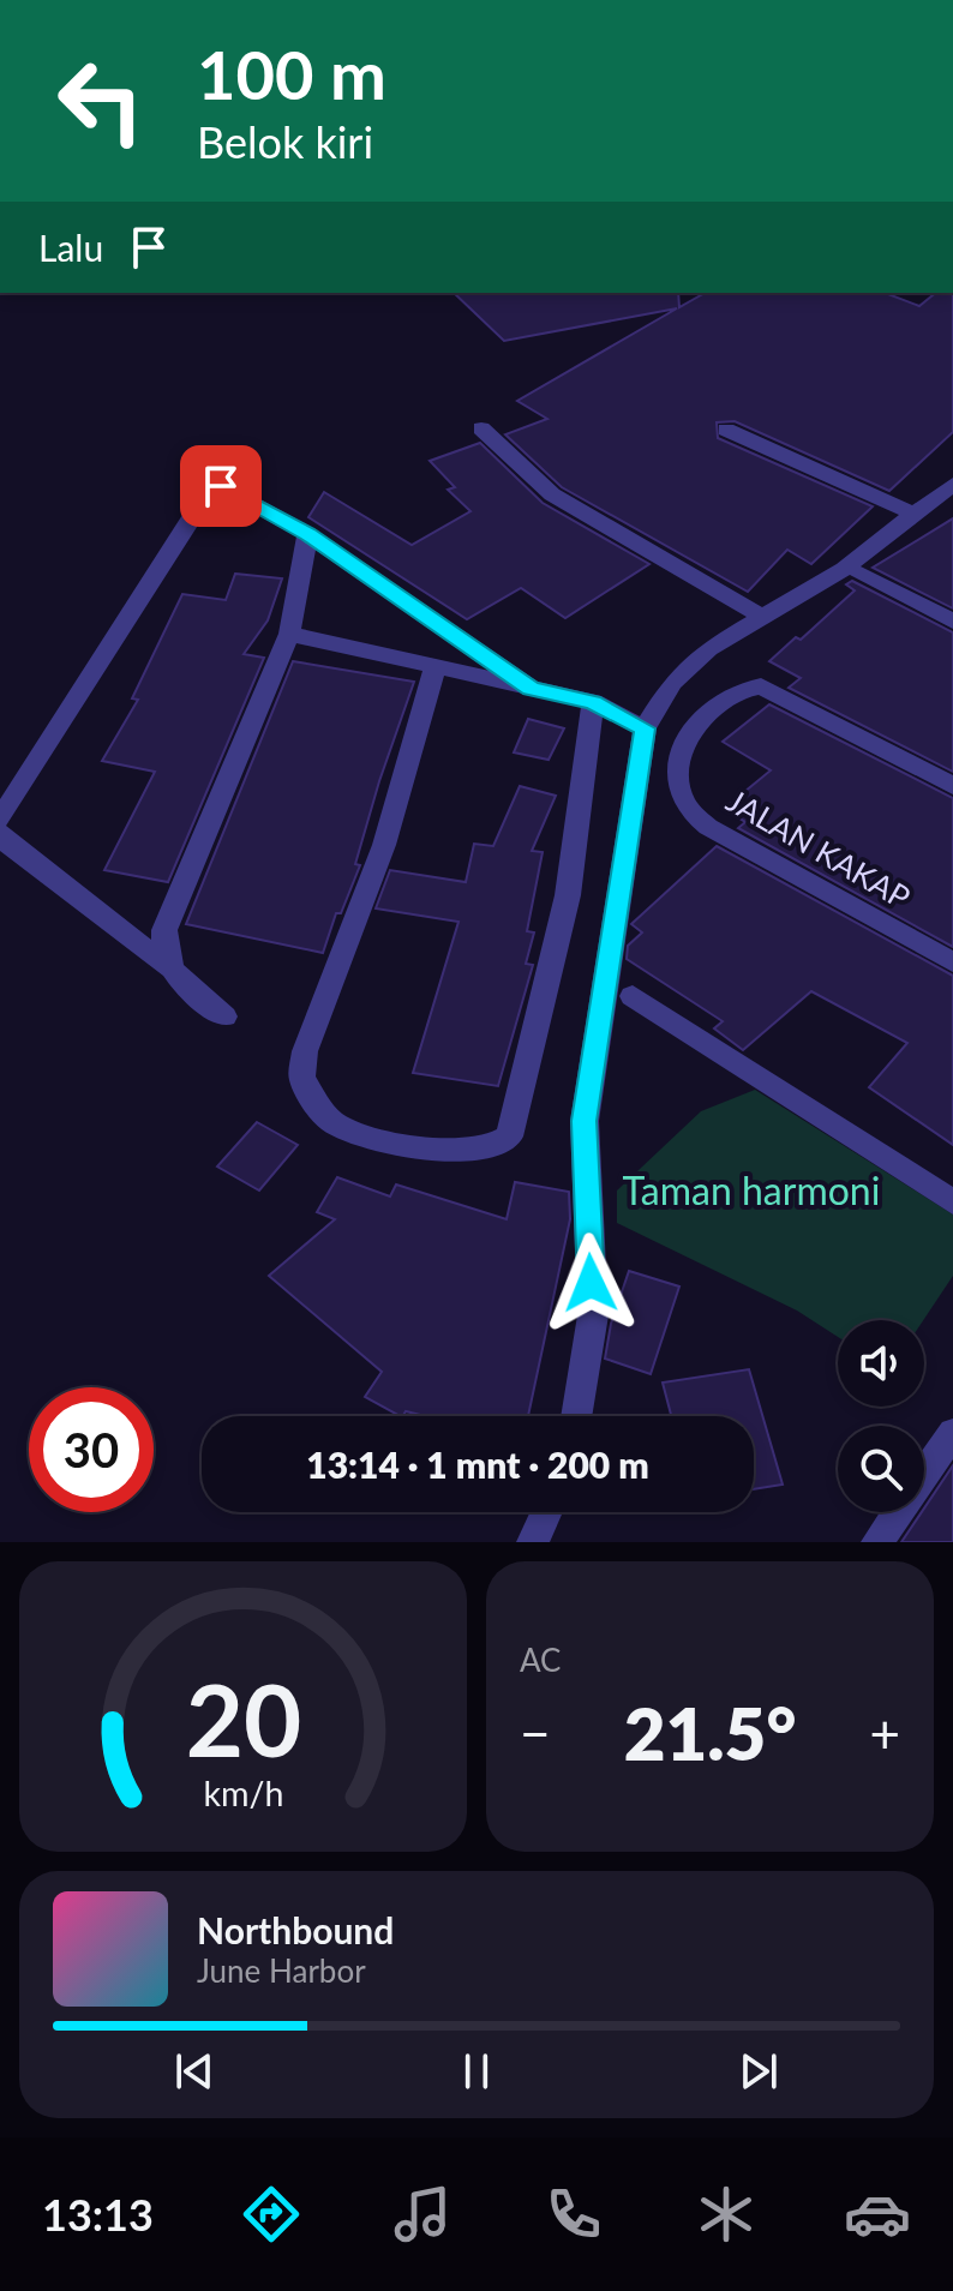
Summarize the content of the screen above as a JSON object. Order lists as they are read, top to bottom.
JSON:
{
  "streets": {
    "street": ["JALAN KAKAP"]
  },
  "parks": ["Taman harmoni"],
  "page": {
    "turn": ["100 m", "Belok kiri"],
    "then": "Lalu",
    "limit": "30",
    "trip": "13:14 · 1 mnt · 200 m",
    "tile": "AC",
    "heat": ["−", "21.5°", "+"],
    "song": ["Northbound", "June Harbor"],
    "tabs": "13:13",
    "gauge": ["20", "km/h"]
  }
}
